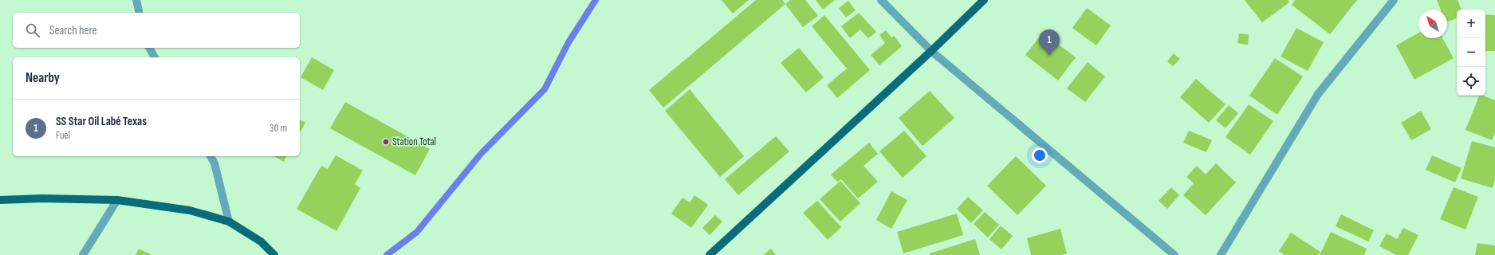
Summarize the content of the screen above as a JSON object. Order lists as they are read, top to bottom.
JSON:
{
  "places": ["Station Total"],
  "north": "top left",
  "page": {
    "map_buttons": ["+", "−"],
    "search": "Search here",
    "pins": "1",
    "heading": "Nearby",
    "list": [
      {
        "mark": "1",
        "name": "SS Star Oil Labé Texas",
        "note": "Fuel",
        "value": "30 m"
      }
    ]
  }
}
